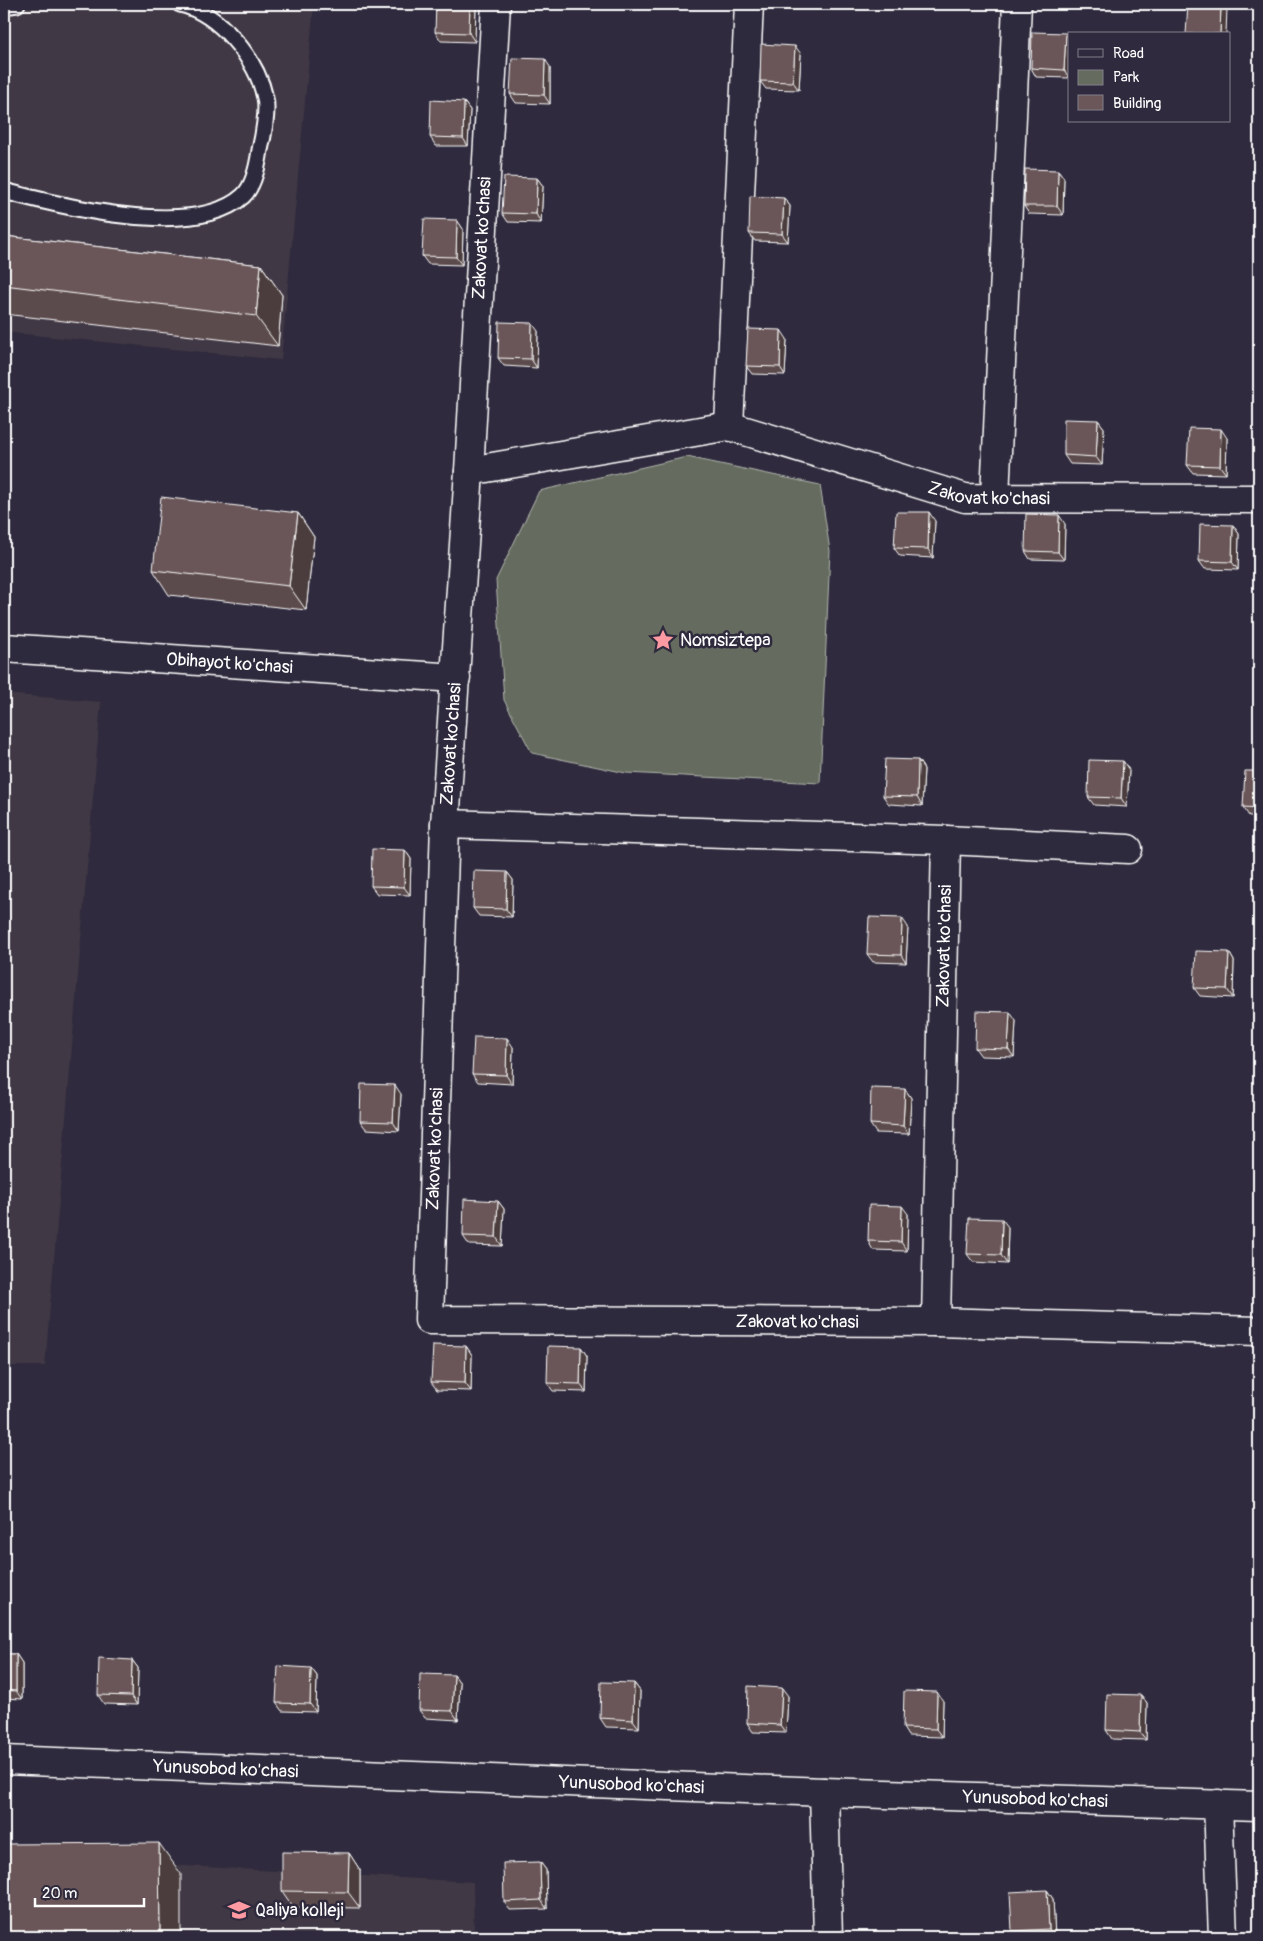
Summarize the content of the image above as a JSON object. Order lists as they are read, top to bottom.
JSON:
{
  "streets": {
    "street": ["Zakovat ko'chasi", "Obihayot ko'chasi", "Yunusobod ko'chasi"]
  },
  "crossings": [
    ["Zakovat ko'chasi", "Obihayot ko'chasi"]
  ],
  "places": {
    "place": ["Nomsiztepa"],
    "school or university": ["Qaliya kolleji"]
  },
  "legend": ["Road", "Park", "Building"],
  "scale_bar": "20 m"
}
